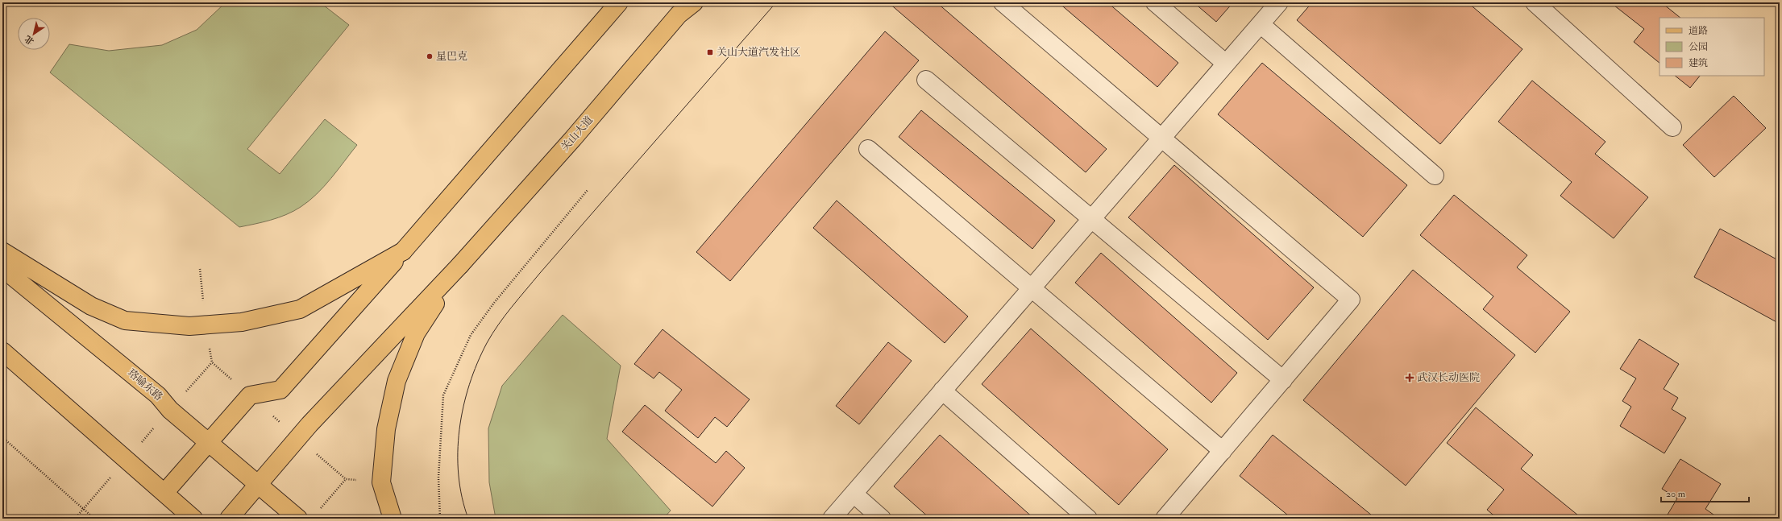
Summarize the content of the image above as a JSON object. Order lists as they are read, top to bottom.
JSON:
{
  "streets": {
    "main road": ["关山大道", "珞喻东路"]
  },
  "places": {
    "transit": ["关山大道汽发社区"],
    "other": ["星巴克"],
    "health": ["武汉长动医院"]
  },
  "legend": ["道路", "公园", "建筑"],
  "scale_bar": "20 m",
  "north": "bottom left"
}
